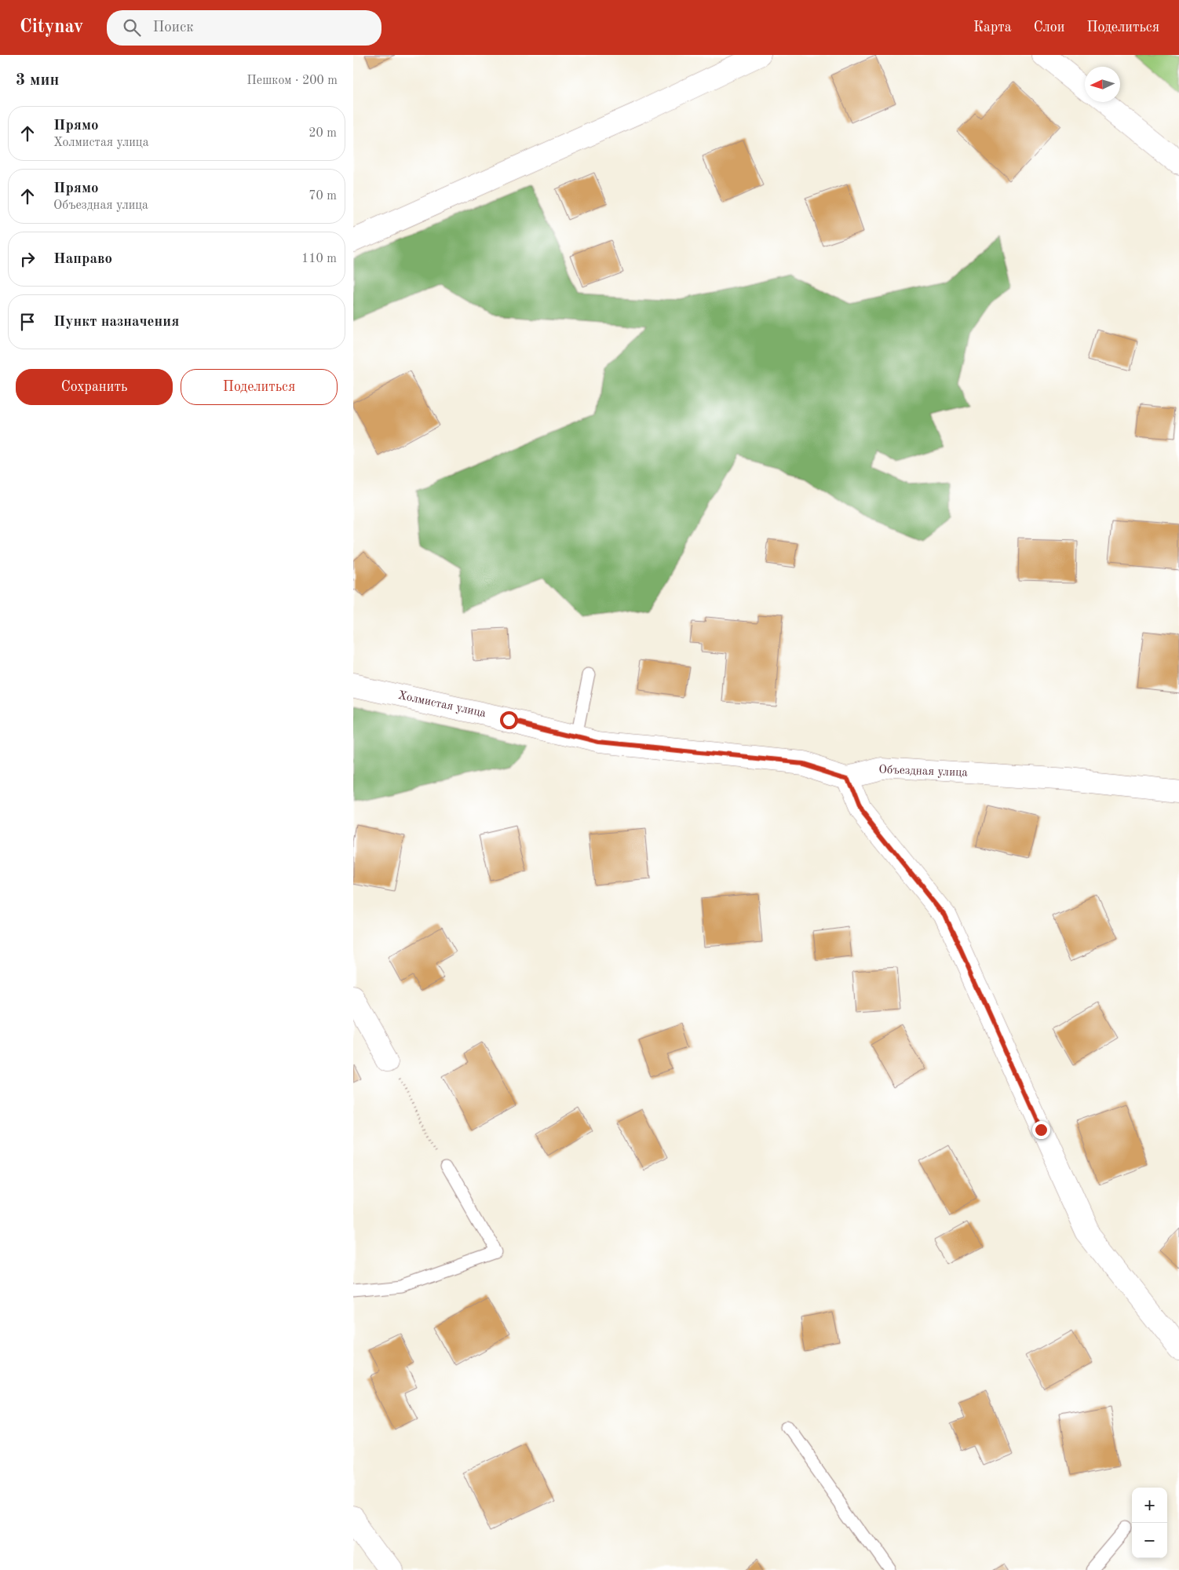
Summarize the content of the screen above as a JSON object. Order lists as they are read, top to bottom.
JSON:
{
  "streets": {
    "street": ["Холмистая улица", "Объездная улица"]
  },
  "crossings": [
    ["Холмистая улица", "Объездная улица"]
  ],
  "north": "left",
  "page": {
    "header": "Citynav",
    "search": "Поиск",
    "nav": ["Карта", "Слои", "Поделиться"],
    "heading": ["3 мин", "Пешком · 200 m"],
    "list": [
      ["Прямо", "Холмистая улица", "20 m"],
      ["Прямо", "Объездная улица", "70 m"],
      ["Направо", "110 m"],
      "Пункт назначения"
    ],
    "buttons": ["Сохранить", "Поделиться"],
    "map_buttons": ["+", "−"]
  }
}
